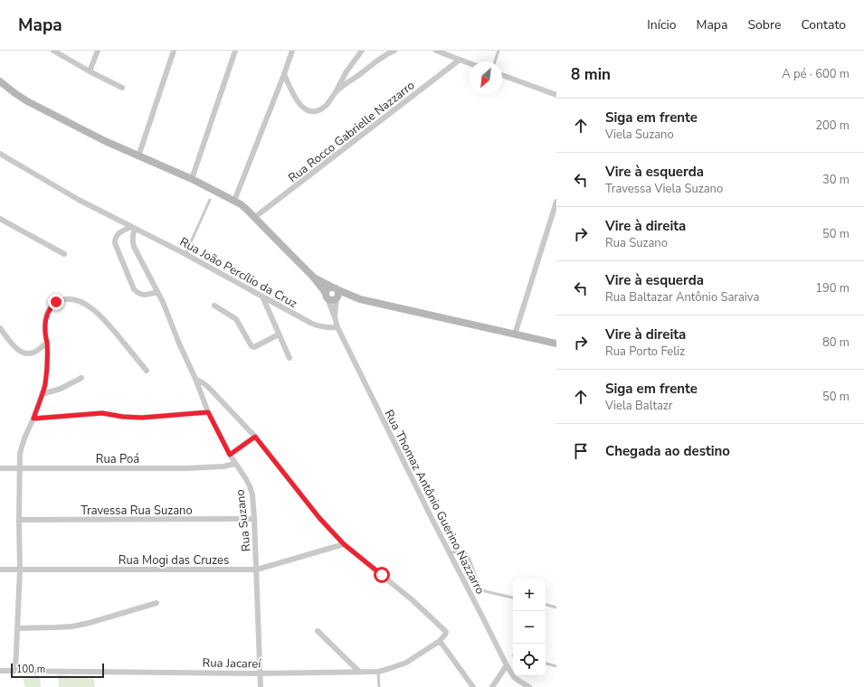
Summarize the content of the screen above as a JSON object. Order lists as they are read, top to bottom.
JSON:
{
  "streets": {
    "street": [
      "Rua Rocco Gabrielle Nazzarro",
      "Rua João Percílio da Cruz",
      "Rua Poá",
      "Rua Thomaz Antônio Guerino Nazzarro",
      "Travessa Rua Suzano",
      "Rua Suzano",
      "Rua Mogi das Cruzes",
      "Rua Jacareí"
    ]
  },
  "crossings": [
    ["Rua João Percílio da Cruz", "Rua Thomaz Antônio Guerino Nazzarro"],
    ["Rua João Percílio da Cruz", "Rua Suzano"],
    ["Rua Poá", "Rua Suzano"],
    ["Travessa Rua Suzano", "Rua Suzano"],
    ["Rua Suzano", "Rua Mogi das Cruzes"],
    ["Rua Suzano", "Rua Jacareí"]
  ],
  "scale_bar": "100 m",
  "north": "bottom left",
  "page": {
    "header": "Mapa",
    "nav": [
      "Início",
      "Mapa",
      "Sobre",
      "Contato"
    ],
    "heading": ["8 min", "A pé · 600 m"],
    "list": [
      ["Siga em frente", "Viela Suzano", "200 m"],
      ["Vire à esquerda", "Travessa Viela Suzano", "30 m"],
      ["Vire à direita", "Rua Suzano", "50 m"],
      ["Vire à esquerda", "Rua Baltazar Antônio Saraiva", "190 m"],
      ["Vire à direita", "Rua Porto Feliz", "80 m"],
      ["Siga em frente", "Viela Baltazr", "50 m"],
      "Chegada ao destino"
    ],
    "map_buttons": ["+", "−"],
    "scale": "100 m"
  }
}
